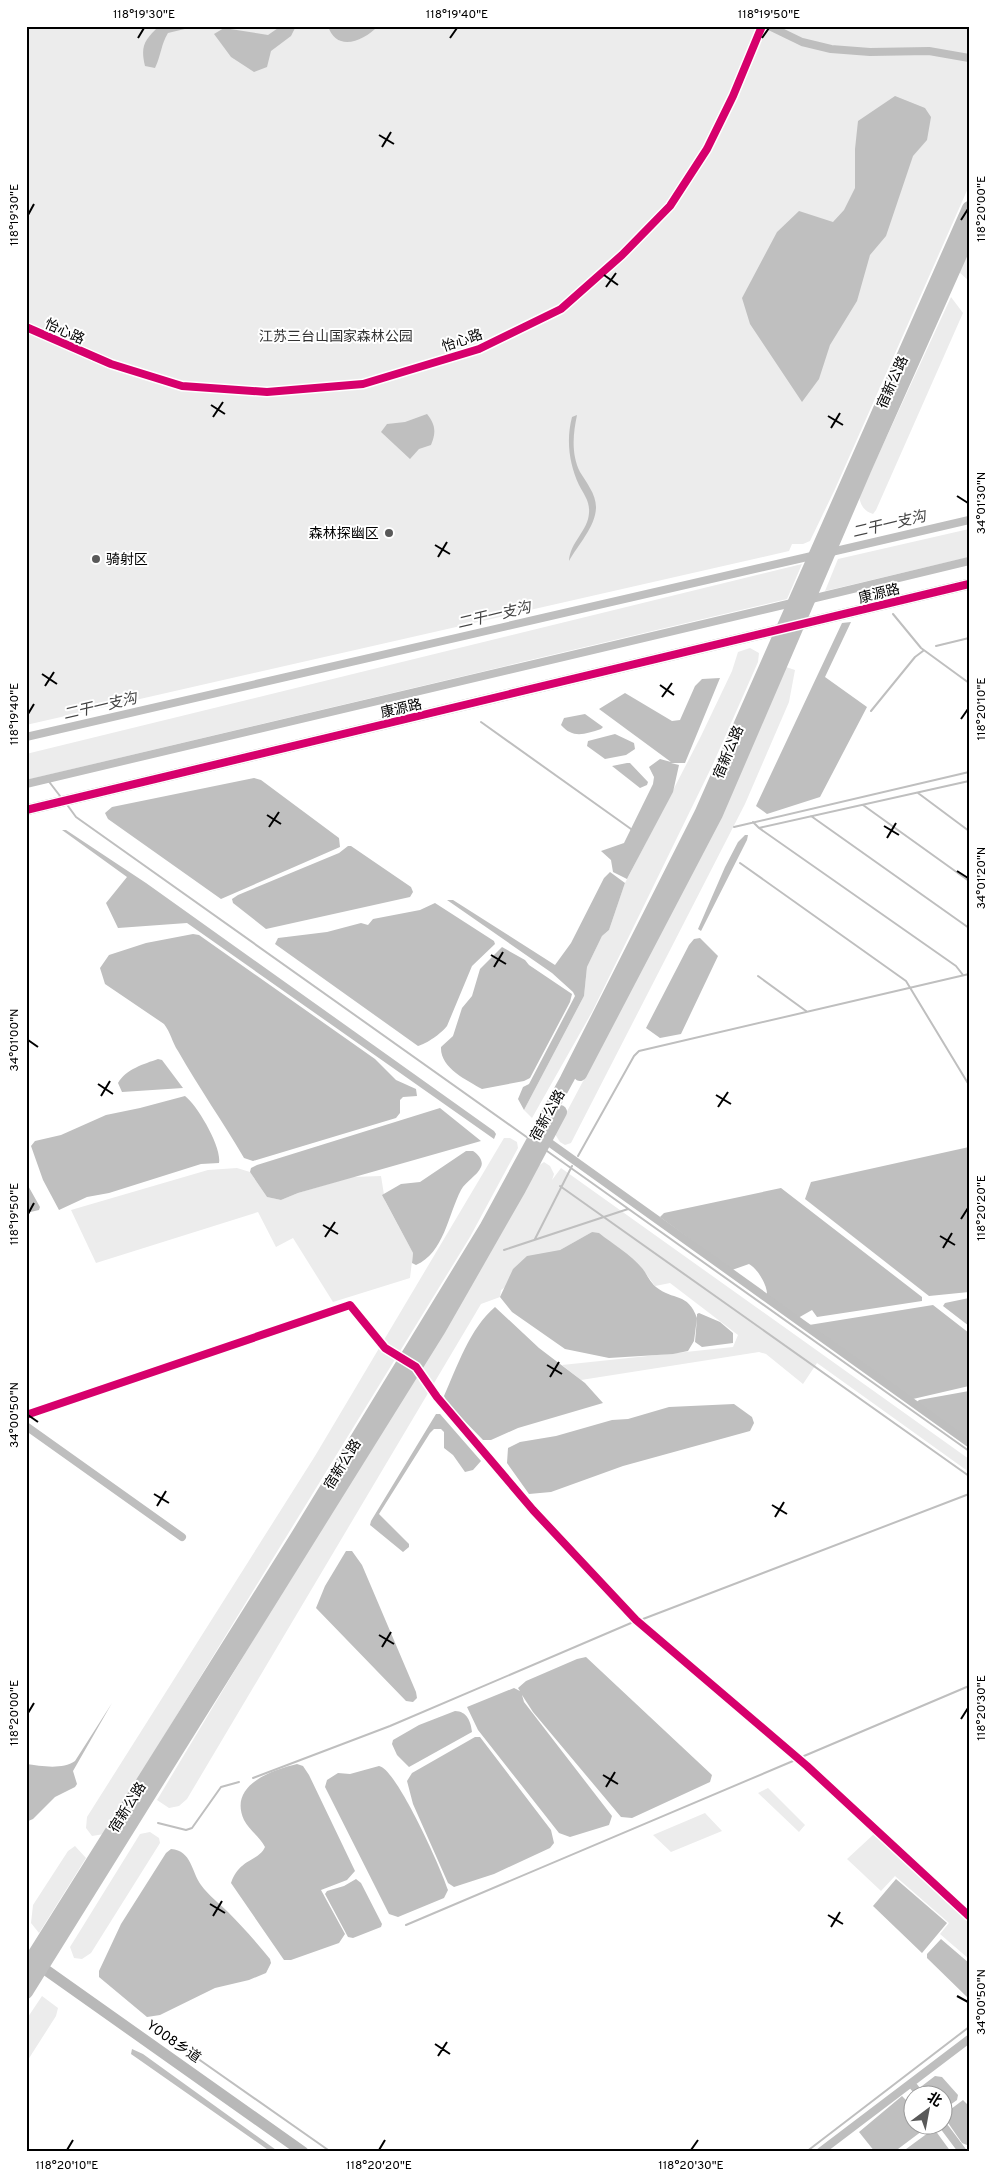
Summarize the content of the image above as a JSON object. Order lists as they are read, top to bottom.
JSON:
{
  "streets": {
    "highway": ["宿新公路"],
    "street": ["怡心路", "康源路", "Y008乡道"]
  },
  "crossings": [
    ["宿新公路", "康源路"]
  ],
  "water": ["二干一支沟"],
  "parks": ["江苏三台山国家森林公园"],
  "places": ["森林探幽区", "骑射区"],
  "north": "top right",
  "coordinates": [
    "118°19'30\"E",
    "118°19'40\"E",
    "118°19'50\"E",
    "118°20'00\"E",
    "34°01'30\"N",
    "118°20'10\"E",
    "34°01'20\"N",
    "34°01'00\"N",
    "118°20'20\"E",
    "34°00'50\"N",
    "118°20'30\"E"
  ]
}
